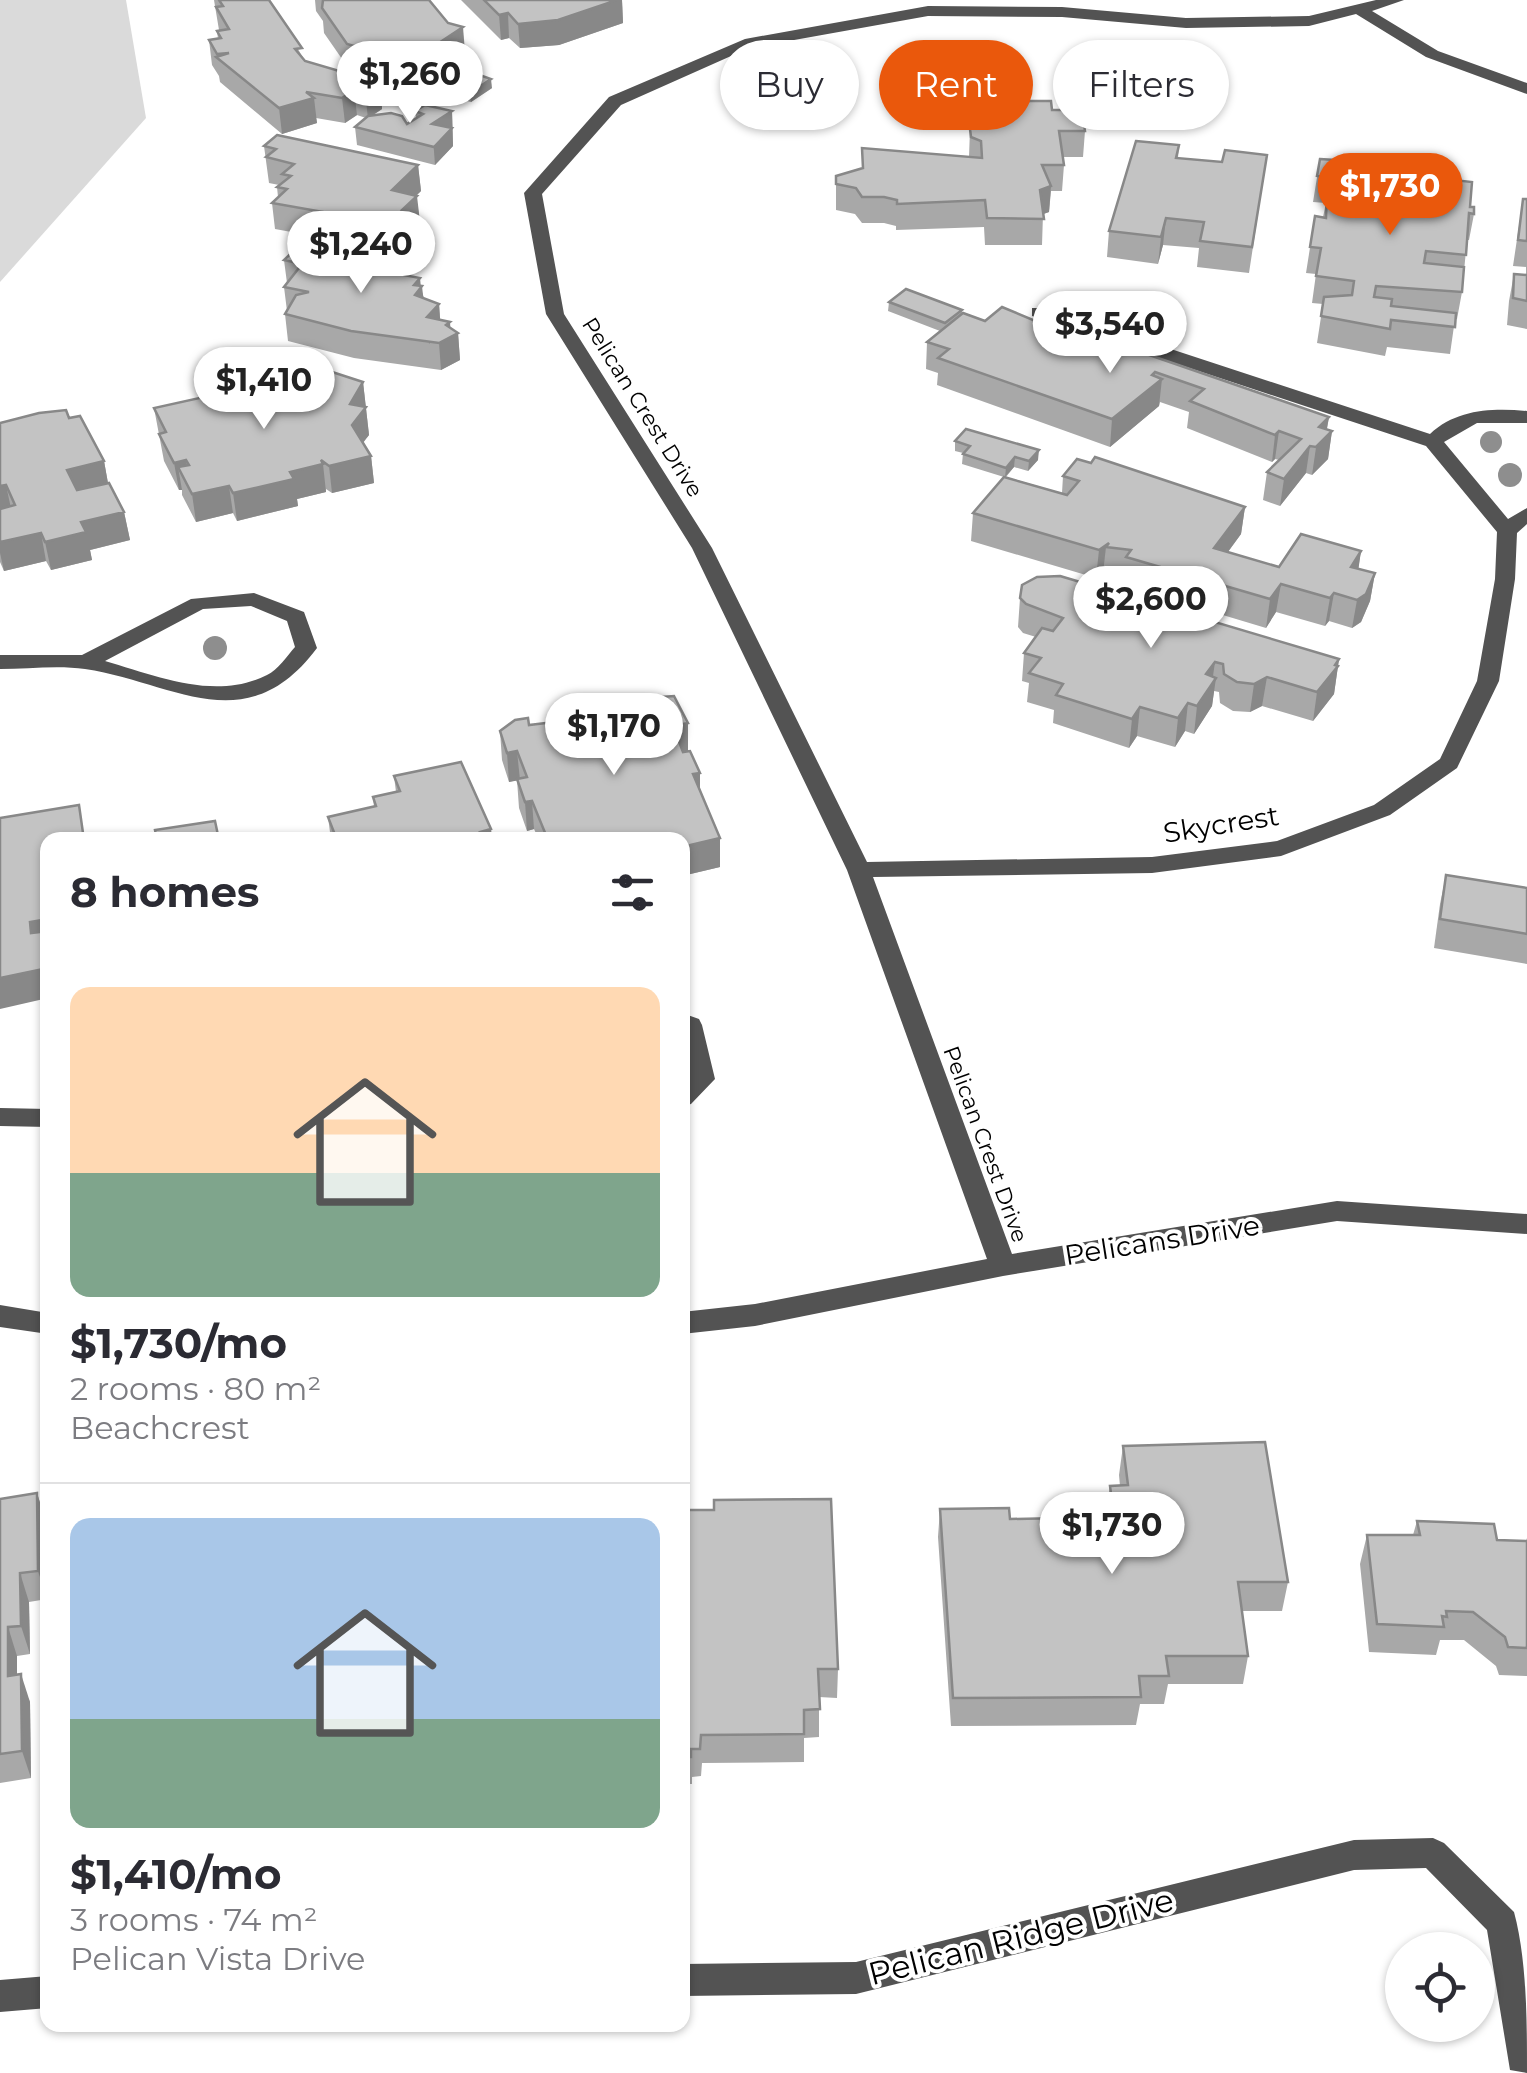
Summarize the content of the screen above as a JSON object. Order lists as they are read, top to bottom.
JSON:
{
  "streets": {
    "street": [
      "Pelican Crest Drive",
      "Skycrest",
      "Pelicans Drive",
      "Pelican Ridge Drive"
    ]
  },
  "crossings": [
    ["Pelican Crest Drive", "Skycrest"],
    ["Pelican Crest Drive", "Pelicans Drive"]
  ],
  "page": {
    "chip": ["Buy", "Rent", "Filters"],
    "price": [
      "$1,260",
      "$1,730",
      "$1,240",
      "$3,540",
      "$1,410",
      "$2,600",
      "$1,170",
      "$1,730"
    ],
    "heading": "8 homes",
    "list": [
      {
        "name": "$1,730/mo",
        "note": "2 rooms · 80 m² · Beachcrest"
      },
      {
        "name": "$1,410/mo",
        "note": "3 rooms · 74 m² · Pelican Vista Drive"
      }
    ]
  }
}
